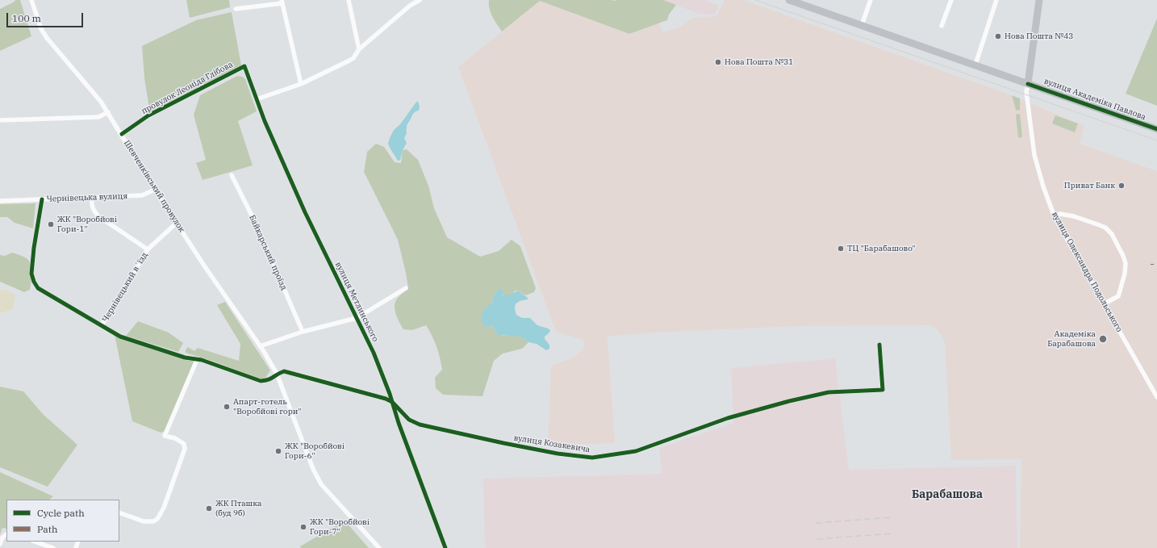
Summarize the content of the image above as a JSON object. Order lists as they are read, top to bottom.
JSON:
{
  "streets": {
    "main road": ["вулиця Академіка Павлова"],
    "street": [
      "провулок Леоніда Глібова",
      "Шевченківський провулок",
      "Чернівецька вулиця",
      "Байкарський проїзд",
      "вулиця Олександра Подольського",
      "Чернівецький вʼїзд",
      "вулиця Метлинського",
      "вулиця Козакевича"
    ]
  },
  "crossings": [
    ["провулок Леоніда Глібова", "Шевченківський провулок"],
    ["провулок Леоніда Глібова", "вулиця Метлинського"],
    ["вулиця Академіка Павлова", "вулиця Олександра Подольського"],
    ["Шевченківський провулок", "Чернівецька вулиця"],
    ["Шевченківський провулок", "Чернівецький вʼїзд"],
    ["Шевченківський провулок", "вулиця Козакевича"],
    ["Чернівецька вулиця", "Чернівецький вʼїзд"],
    ["вулиця Метлинського", "вулиця Козакевича"]
  ],
  "districts": ["Барабашова"],
  "places": [
    "Нова Пошта №43",
    "Нова Пошта №31",
    "Приват Банк",
    "ЖК \"Воробйові Гори-1\"",
    "ТЦ \"Барабашово\"",
    "Академіка Барабашова",
    "Апарт-готель \"Воробйові гори\"",
    "ЖК \"Воробйові Гори-6\"",
    "ЖК Пташка (буд 9б)",
    "ЖК \"Воробйові Гори-7\""
  ],
  "legend": ["Cycle path", "Path"],
  "scale_bar": "100 m"
}
